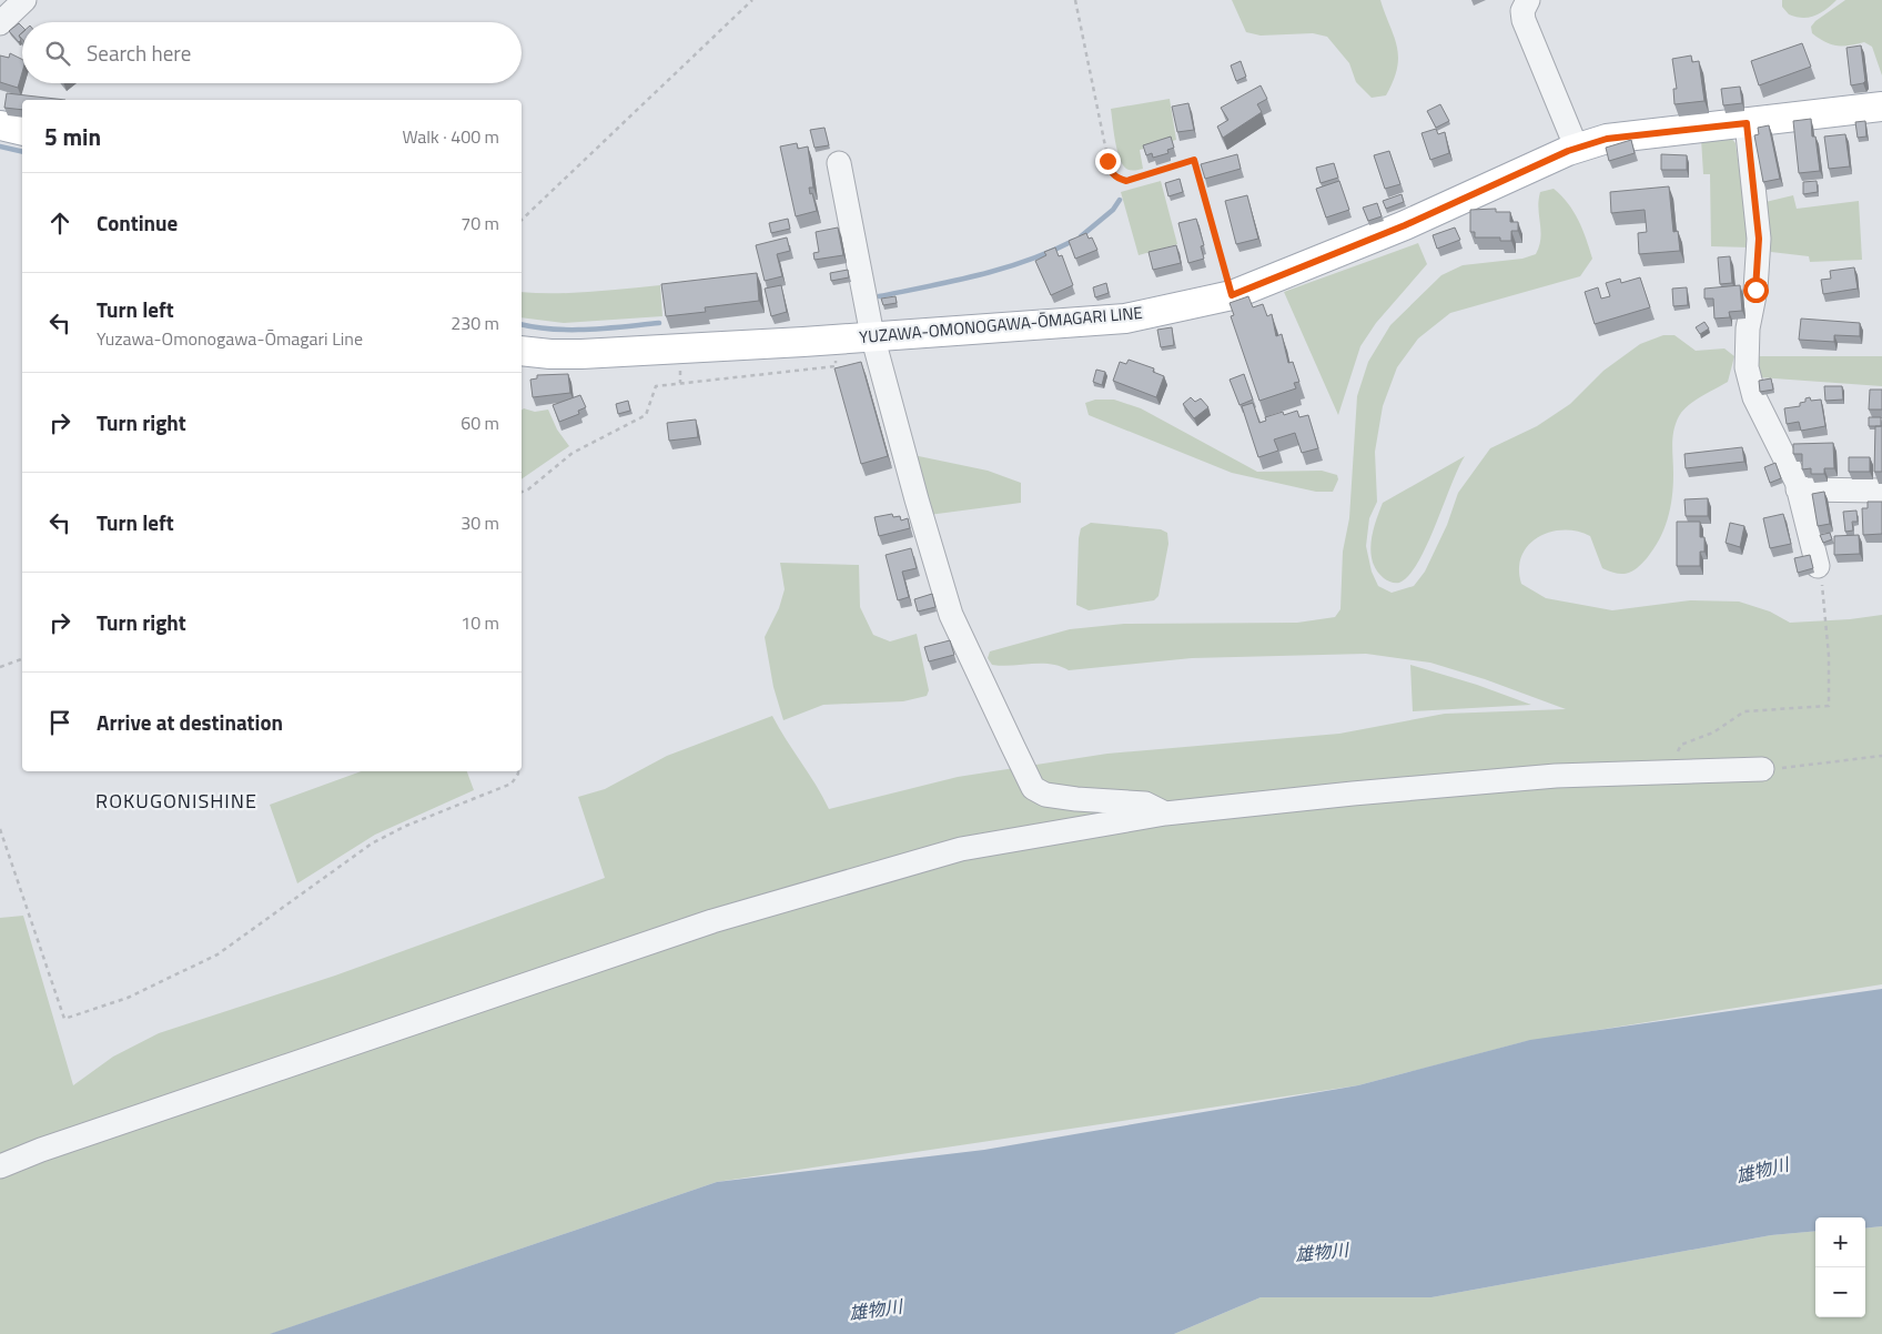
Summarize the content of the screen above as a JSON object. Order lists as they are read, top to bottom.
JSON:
{
  "streets": {
    "main road": ["YUZAWA-OMONOGAWA-ŌMAGARI LINE"]
  },
  "districts": ["ROKUGONISHINE"],
  "water": ["雄物川"],
  "page": {
    "search": "Search here",
    "heading": ["5 min", "Walk · 400 m"],
    "list": [
      ["Continue", "70 m"],
      ["Turn left", "Yuzawa-Omonogawa-Ōmagari Line", "230 m"],
      ["Turn right", "60 m"],
      ["Turn left", "30 m"],
      ["Turn right", "10 m"],
      "Arrive at destination"
    ],
    "map_buttons": ["+", "−"]
  }
}
